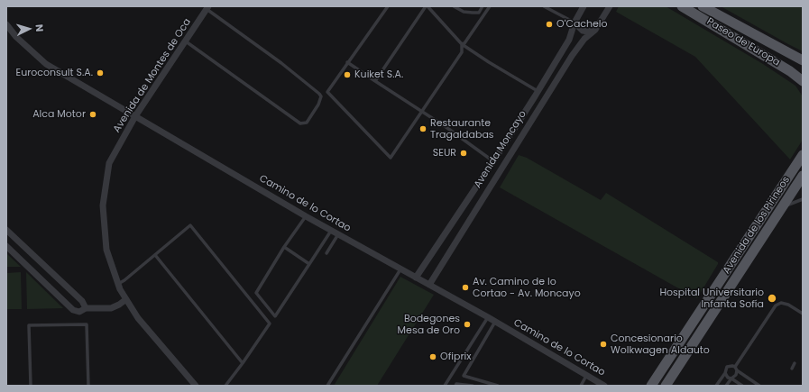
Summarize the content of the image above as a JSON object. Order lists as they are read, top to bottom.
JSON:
{
  "streets": {
    "main road": ["Paseo de Europa", "Avenida de los Pirineos"],
    "street": ["Avenida de Montes de Oca", "Avenida Moncayo", "Camino de lo Cortao"]
  },
  "crossings": [
    ["Avenida de Montes de Oca", "Camino de lo Cortao"],
    ["Avenida Moncayo", "Camino de lo Cortao"]
  ],
  "places": [
    "O'Cachelo",
    "Euroconsult S.A.",
    "Kuiket S.A.",
    "Alca Motor",
    "Restaurante Tragaldabas",
    "SEUR",
    "Av. Camino de lo Cortao - Av. Moncayo",
    "Hospital Universitario Infanta Sofía",
    "Bodegones Mesa de Oro",
    "Concesionario Wolkwagen Aldauto",
    "Ofiprix"
  ],
  "north": "right"
}
